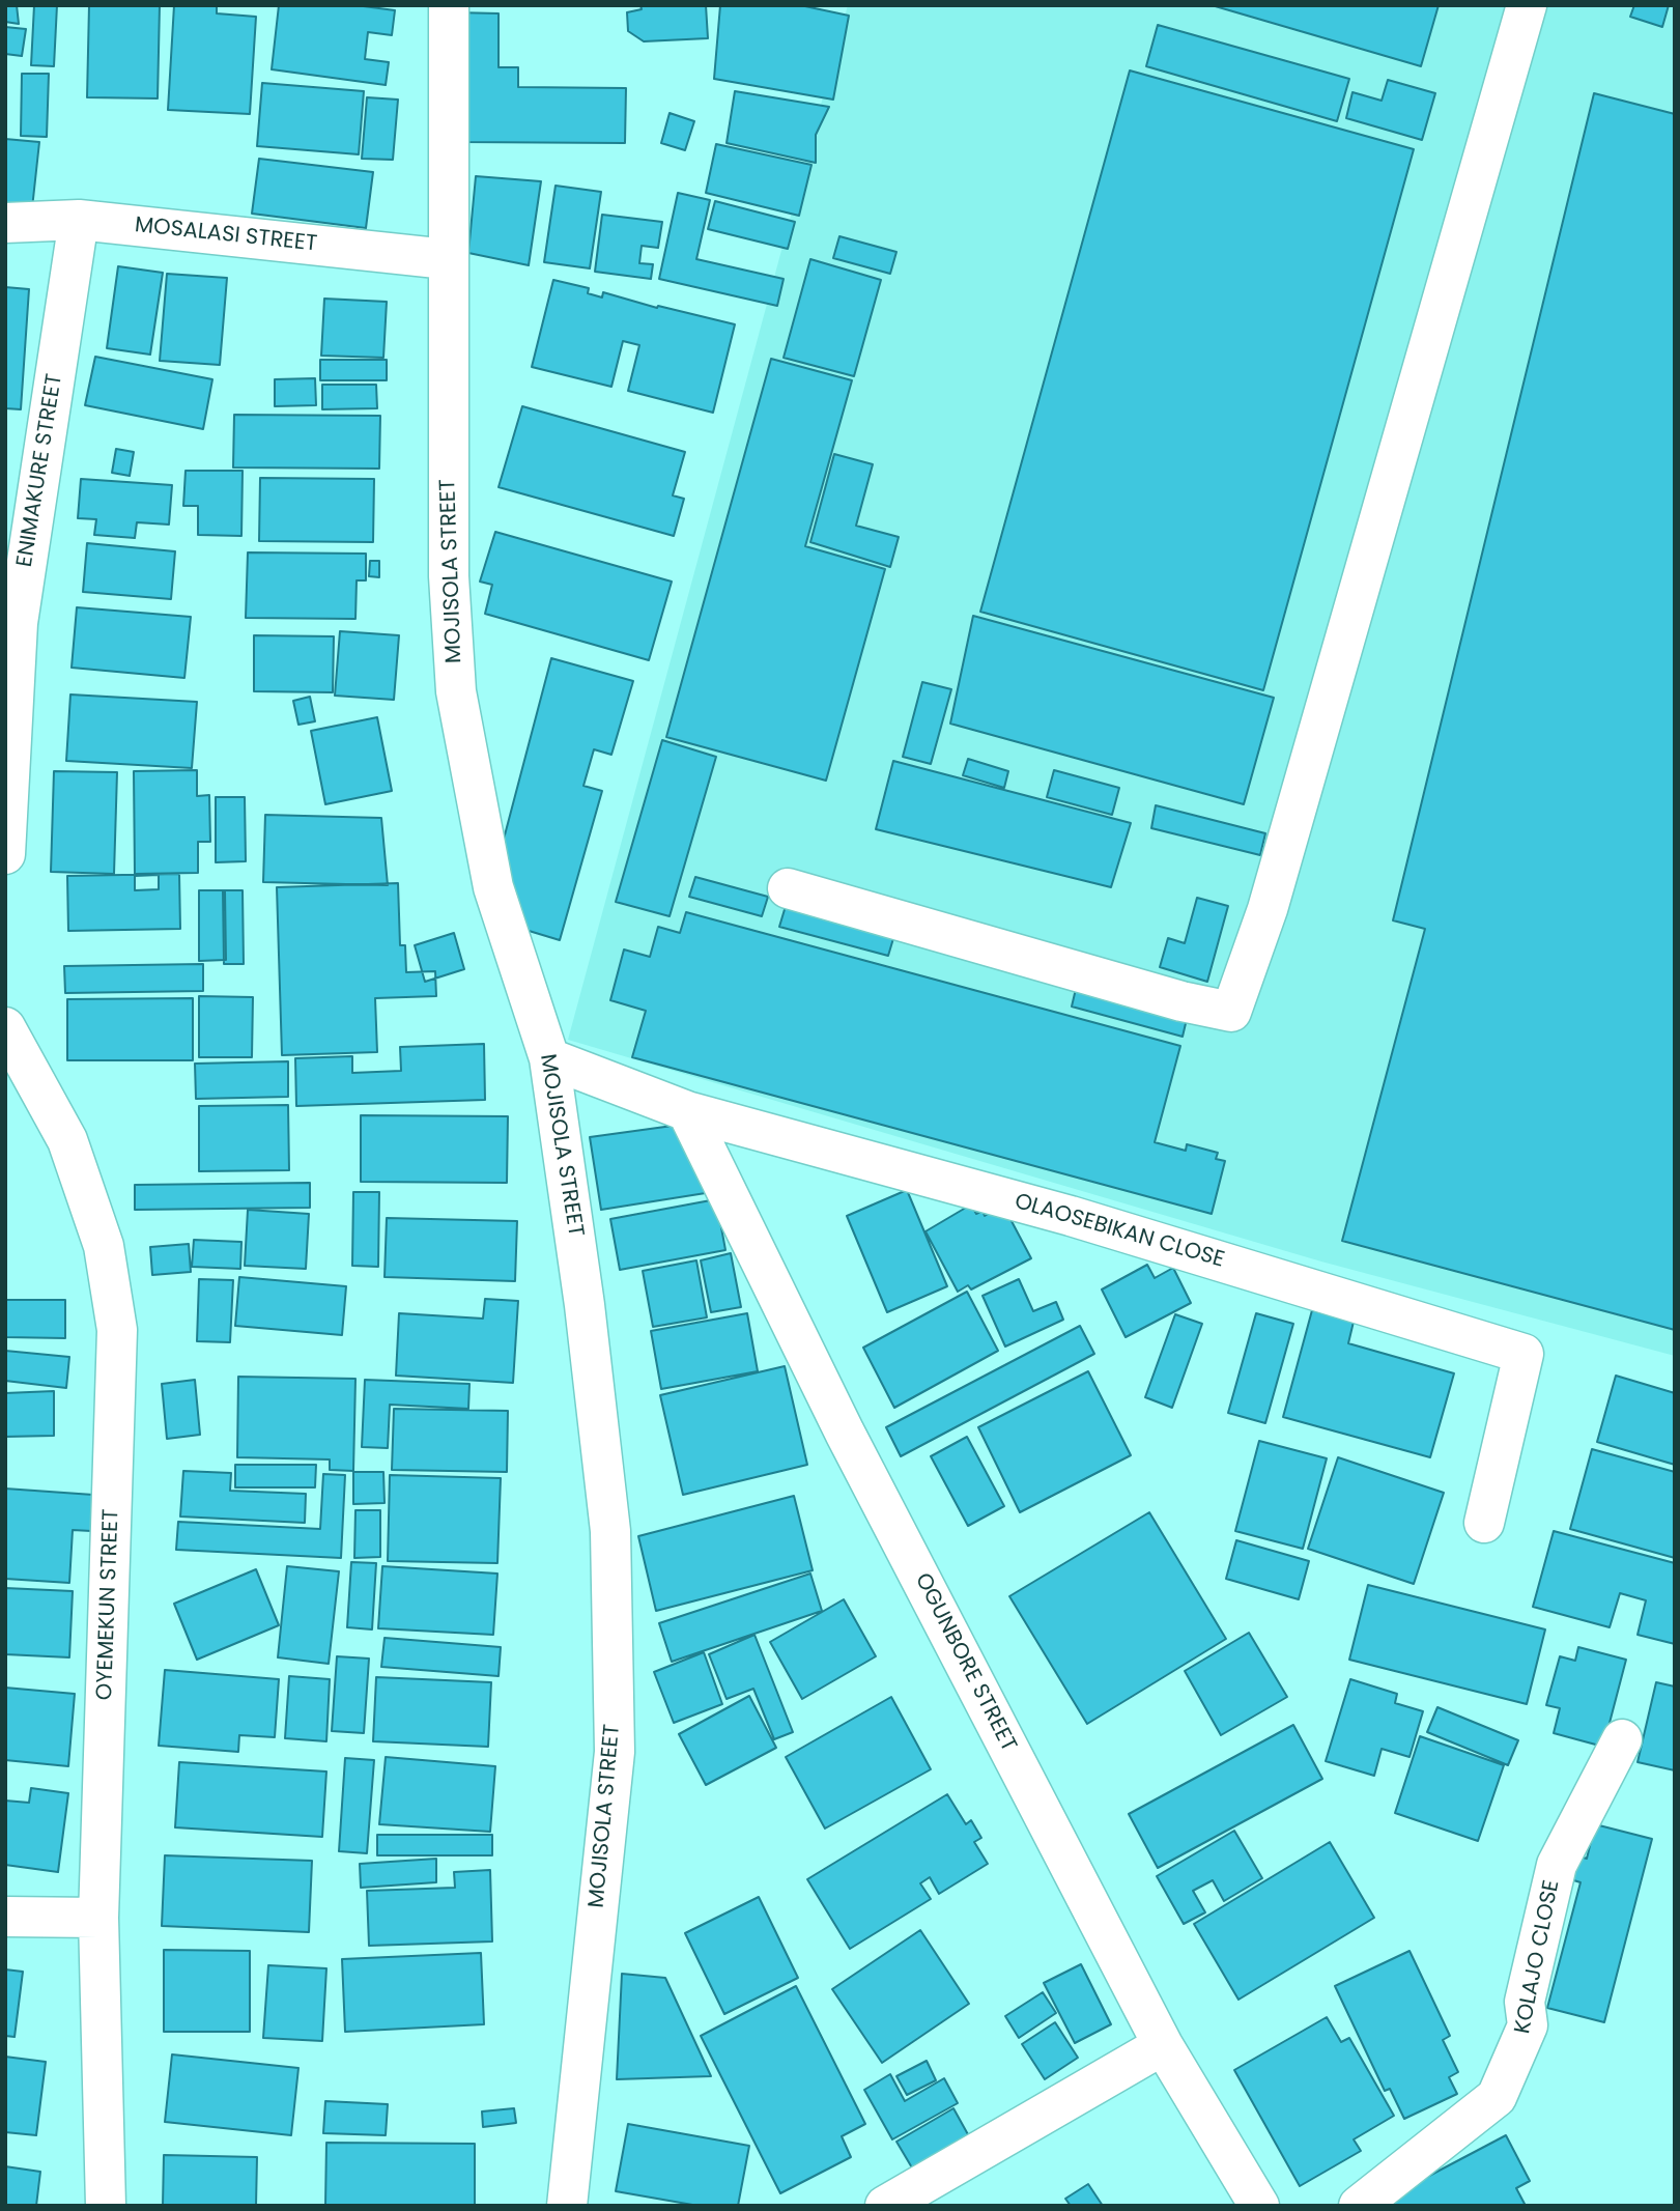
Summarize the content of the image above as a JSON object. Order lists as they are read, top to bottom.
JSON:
{
  "streets": {
    "street": [
      "MOSALASI STREET",
      "ENIMAKURE STREET",
      "MOJISOLA STREET",
      "OLAOSEBIKAN CLOSE",
      "OYEMEKUN STREET",
      "OGUNBORE STREET",
      "KOLAJO CLOSE"
    ]
  },
  "crossings": [
    ["MOSALASI STREET", "ENIMAKURE STREET"],
    ["MOSALASI STREET", "MOJISOLA STREET"],
    ["MOJISOLA STREET", "OLAOSEBIKAN CLOSE"],
    ["OLAOSEBIKAN CLOSE", "OGUNBORE STREET"]
  ]
}
